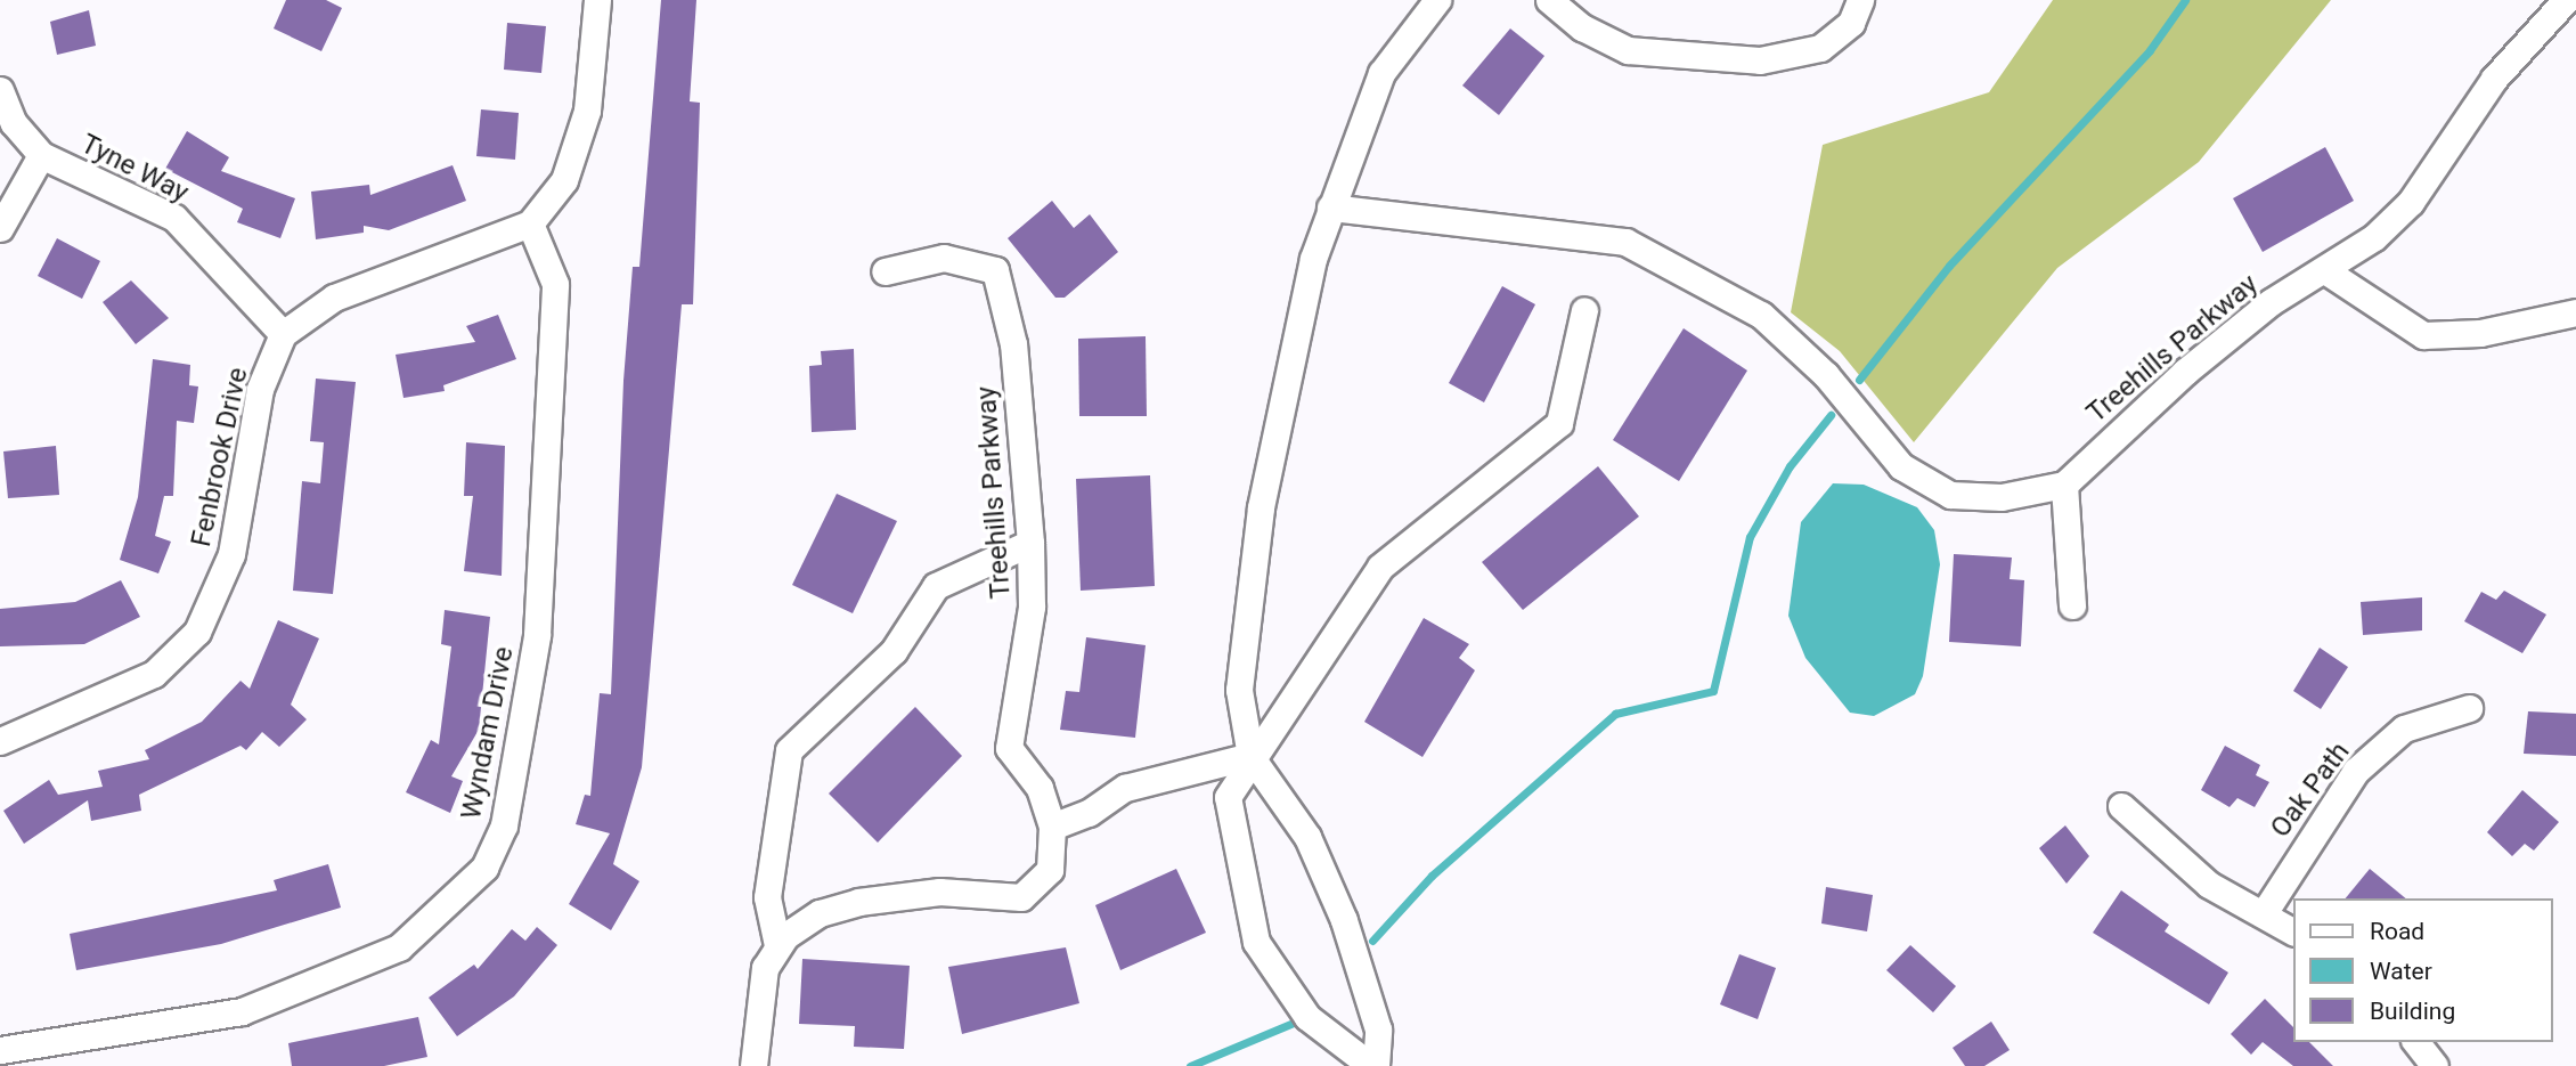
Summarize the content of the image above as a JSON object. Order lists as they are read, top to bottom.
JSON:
{
  "streets": {
    "street": [
      "Tyne Way",
      "Treehills Parkway",
      "Fenbrook Drive",
      "Wyndam Drive",
      "Oak Path"
    ]
  },
  "crossings": [
    ["Tyne Way", "Fenbrook Drive"]
  ],
  "legend": ["Road", "Water", "Building"]
}
